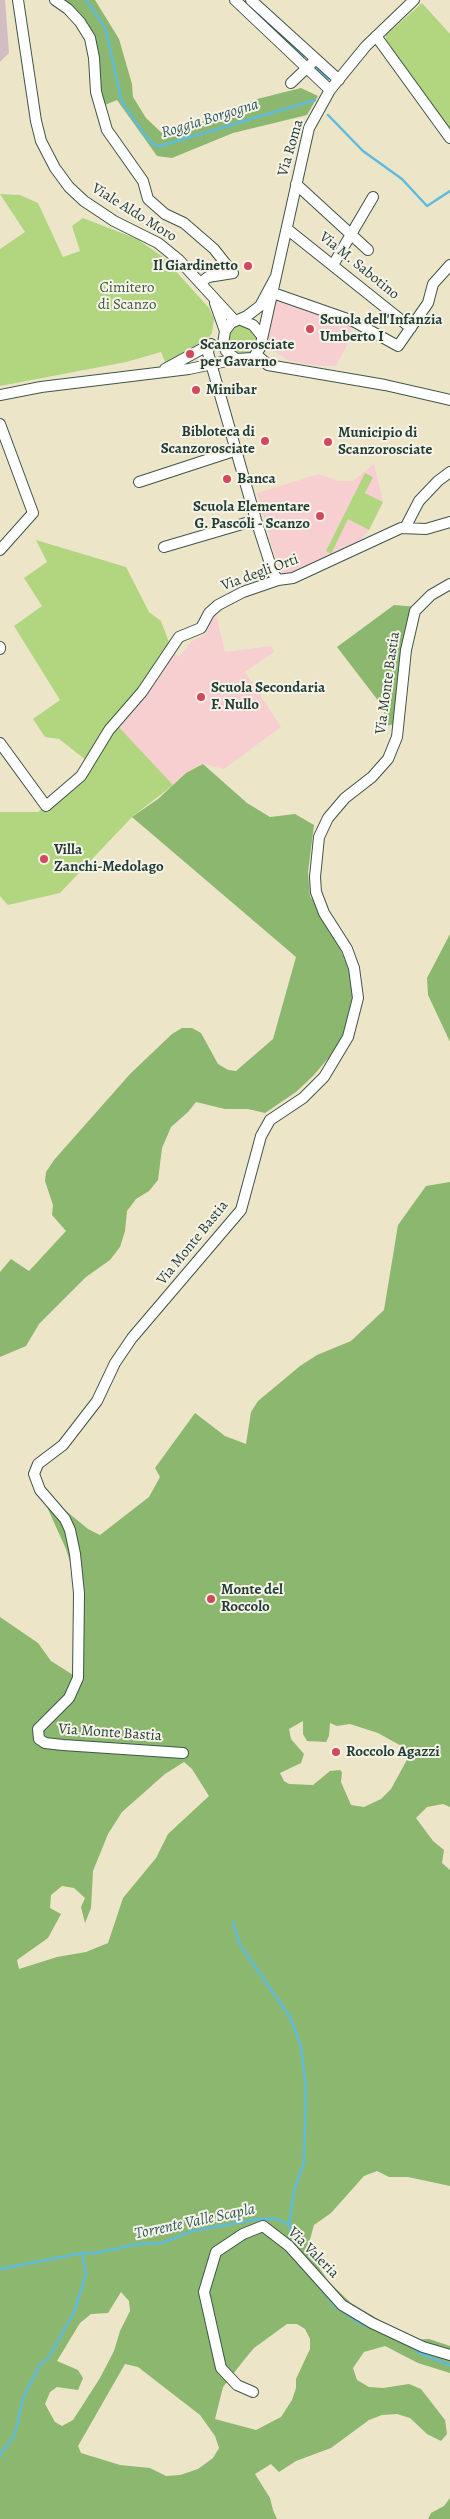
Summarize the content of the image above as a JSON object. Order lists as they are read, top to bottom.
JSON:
{
  "streets": {
    "street": [
      "Via Roma",
      "Viale Aldo Moro",
      "Via M. Sabotino",
      "Via degli Orti",
      "Via Monte Bastia",
      "Via Valeria"
    ]
  },
  "crossings": [
    ["Via Roma", "Viale Aldo Moro"],
    ["Via Roma", "Via M. Sabotino"]
  ],
  "water": ["Roggia Borgogna", "Torrente Valle Scapla"],
  "parks": ["Cimitero di Scanzo"],
  "places": [
    "Il Giardinetto",
    "Scuola dell'Infanzia Umberto I",
    "Scanzorosciate per Gavarno",
    "Minibar",
    "Bibloteca di Scanzorosciate",
    "Municipio di Scanzorosciate",
    "Banca",
    "Scuola Elementare G. Pascoli - Scanzo",
    "Scuola Secondaria F. Nullo",
    "Villa Zanchi-Medolago",
    "Monte del Roccolo",
    "Roccolo Agazzi"
  ]
}
